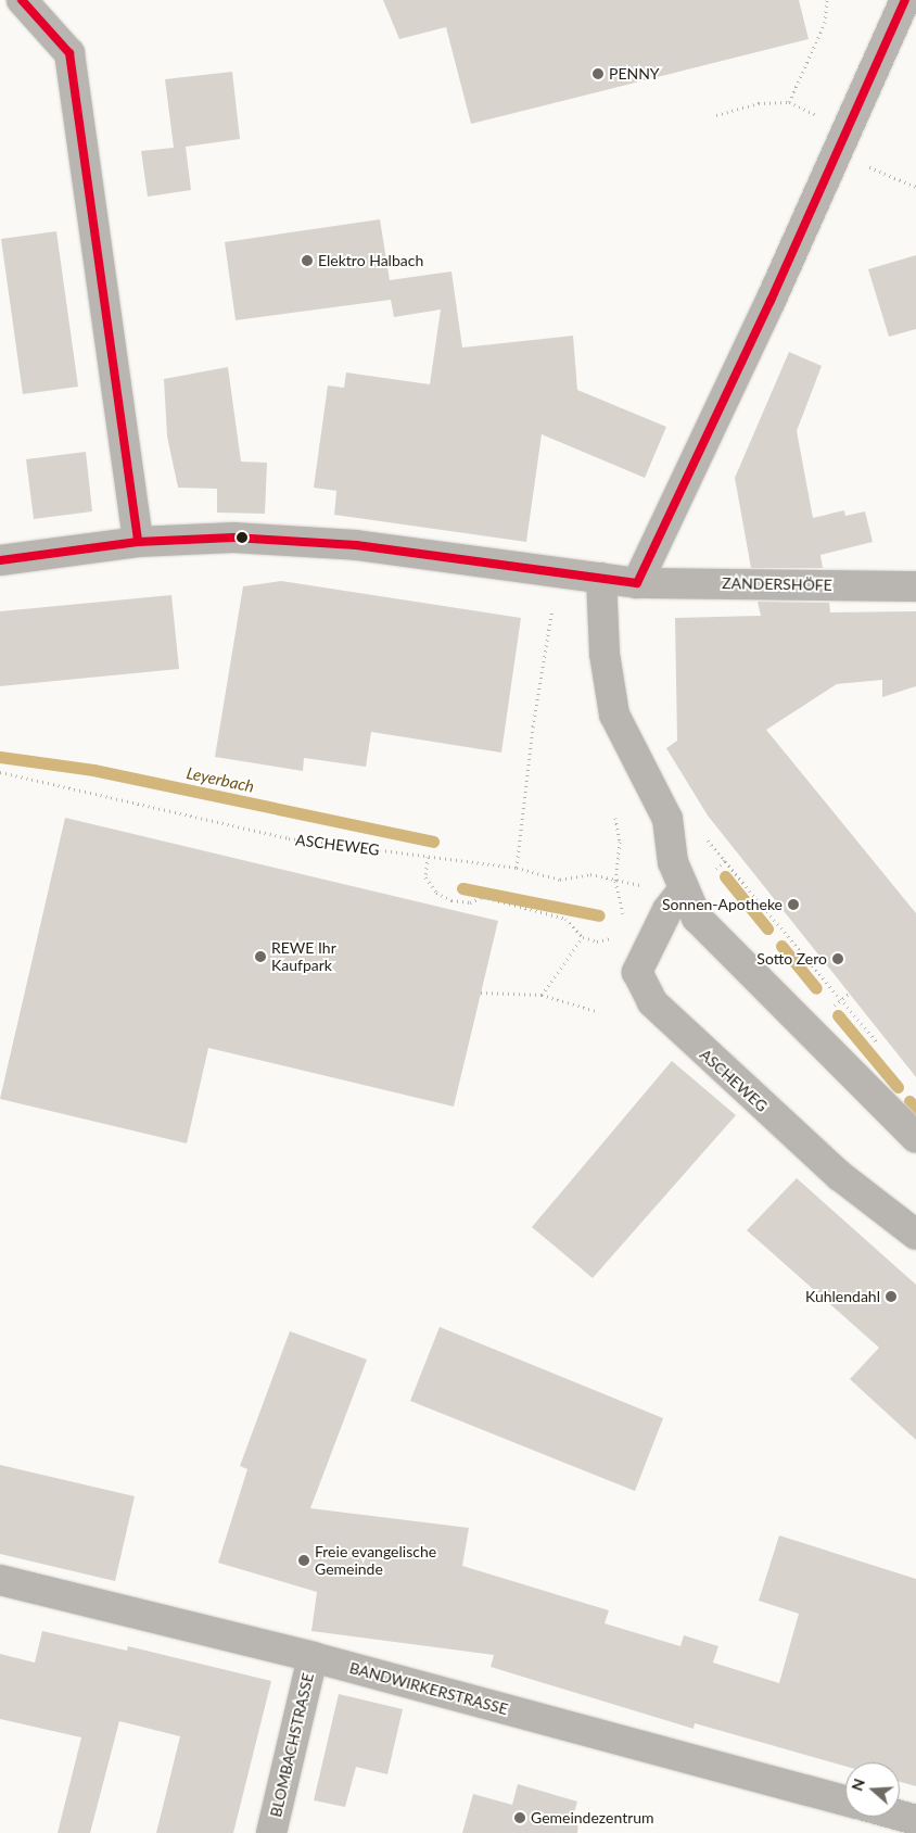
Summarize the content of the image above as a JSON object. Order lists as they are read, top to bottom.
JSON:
{
  "streets": {
    "street": [
      "ZANDERSHÖFE",
      "ASCHEWEG",
      "BANDWIRKERSTRASSE",
      "BLOMBACHSTRASSE"
    ]
  },
  "crossings": [
    ["BANDWIRKERSTRASSE", "BLOMBACHSTRASSE"]
  ],
  "water": ["Leyerbach"],
  "places": [
    "PENNY",
    "Elektro Halbach",
    "Sonnen-Apotheke",
    "REWE Ihr Kaufpark",
    "Sotto Zero",
    "Kuhlendahl",
    "Freie evangelische Gemeinde",
    "Gemeindezentrum"
  ],
  "north": "left"
}
